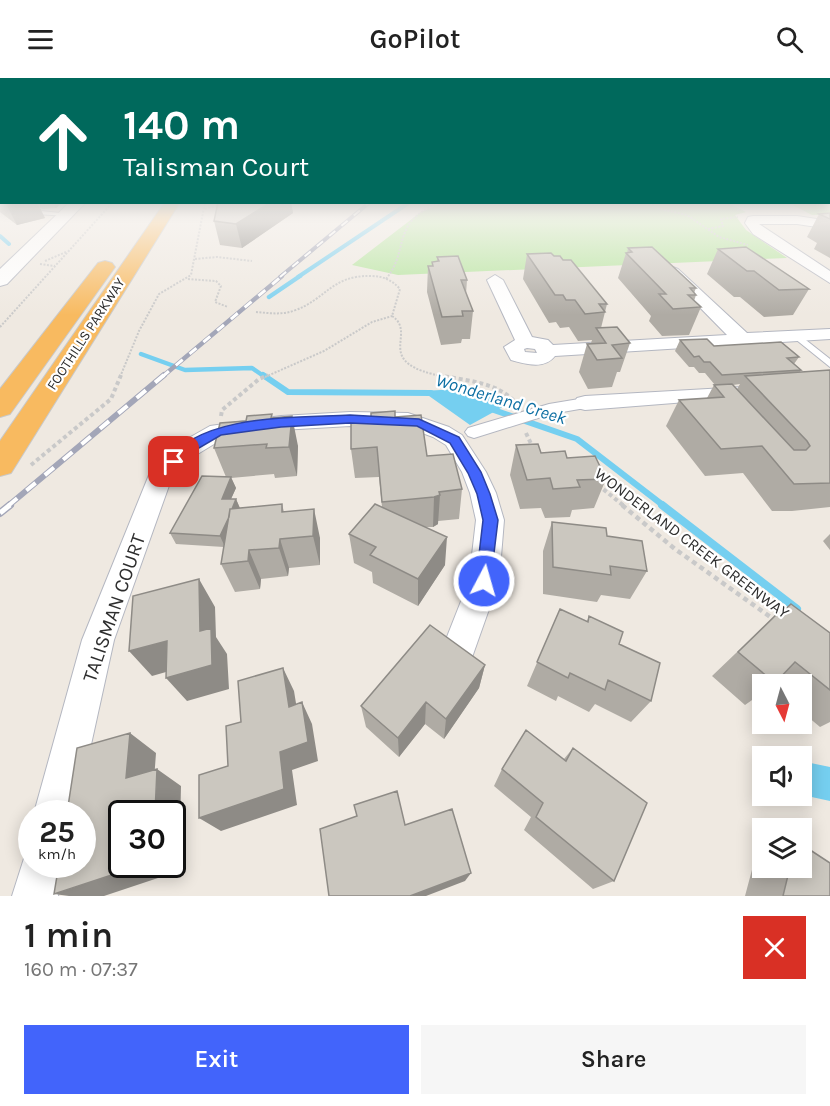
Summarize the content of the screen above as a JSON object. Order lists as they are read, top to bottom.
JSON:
{
  "streets": {
    "highway": ["FOOTHILLS PARKWAY"],
    "street": ["TALISMAN COURT"],
    "path": ["WONDERLAND CREEK GREENWAY"]
  },
  "water": ["Wonderland Creek"],
  "north": "bottom",
  "page": {
    "header": "GoPilot",
    "turn": ["140 m", "Talisman Court"],
    "speed": "25 km/h",
    "limit": "30",
    "heading": ["1 min", "160 m · 07:37"],
    "buttons": ["Exit", "Share"]
  }
}
